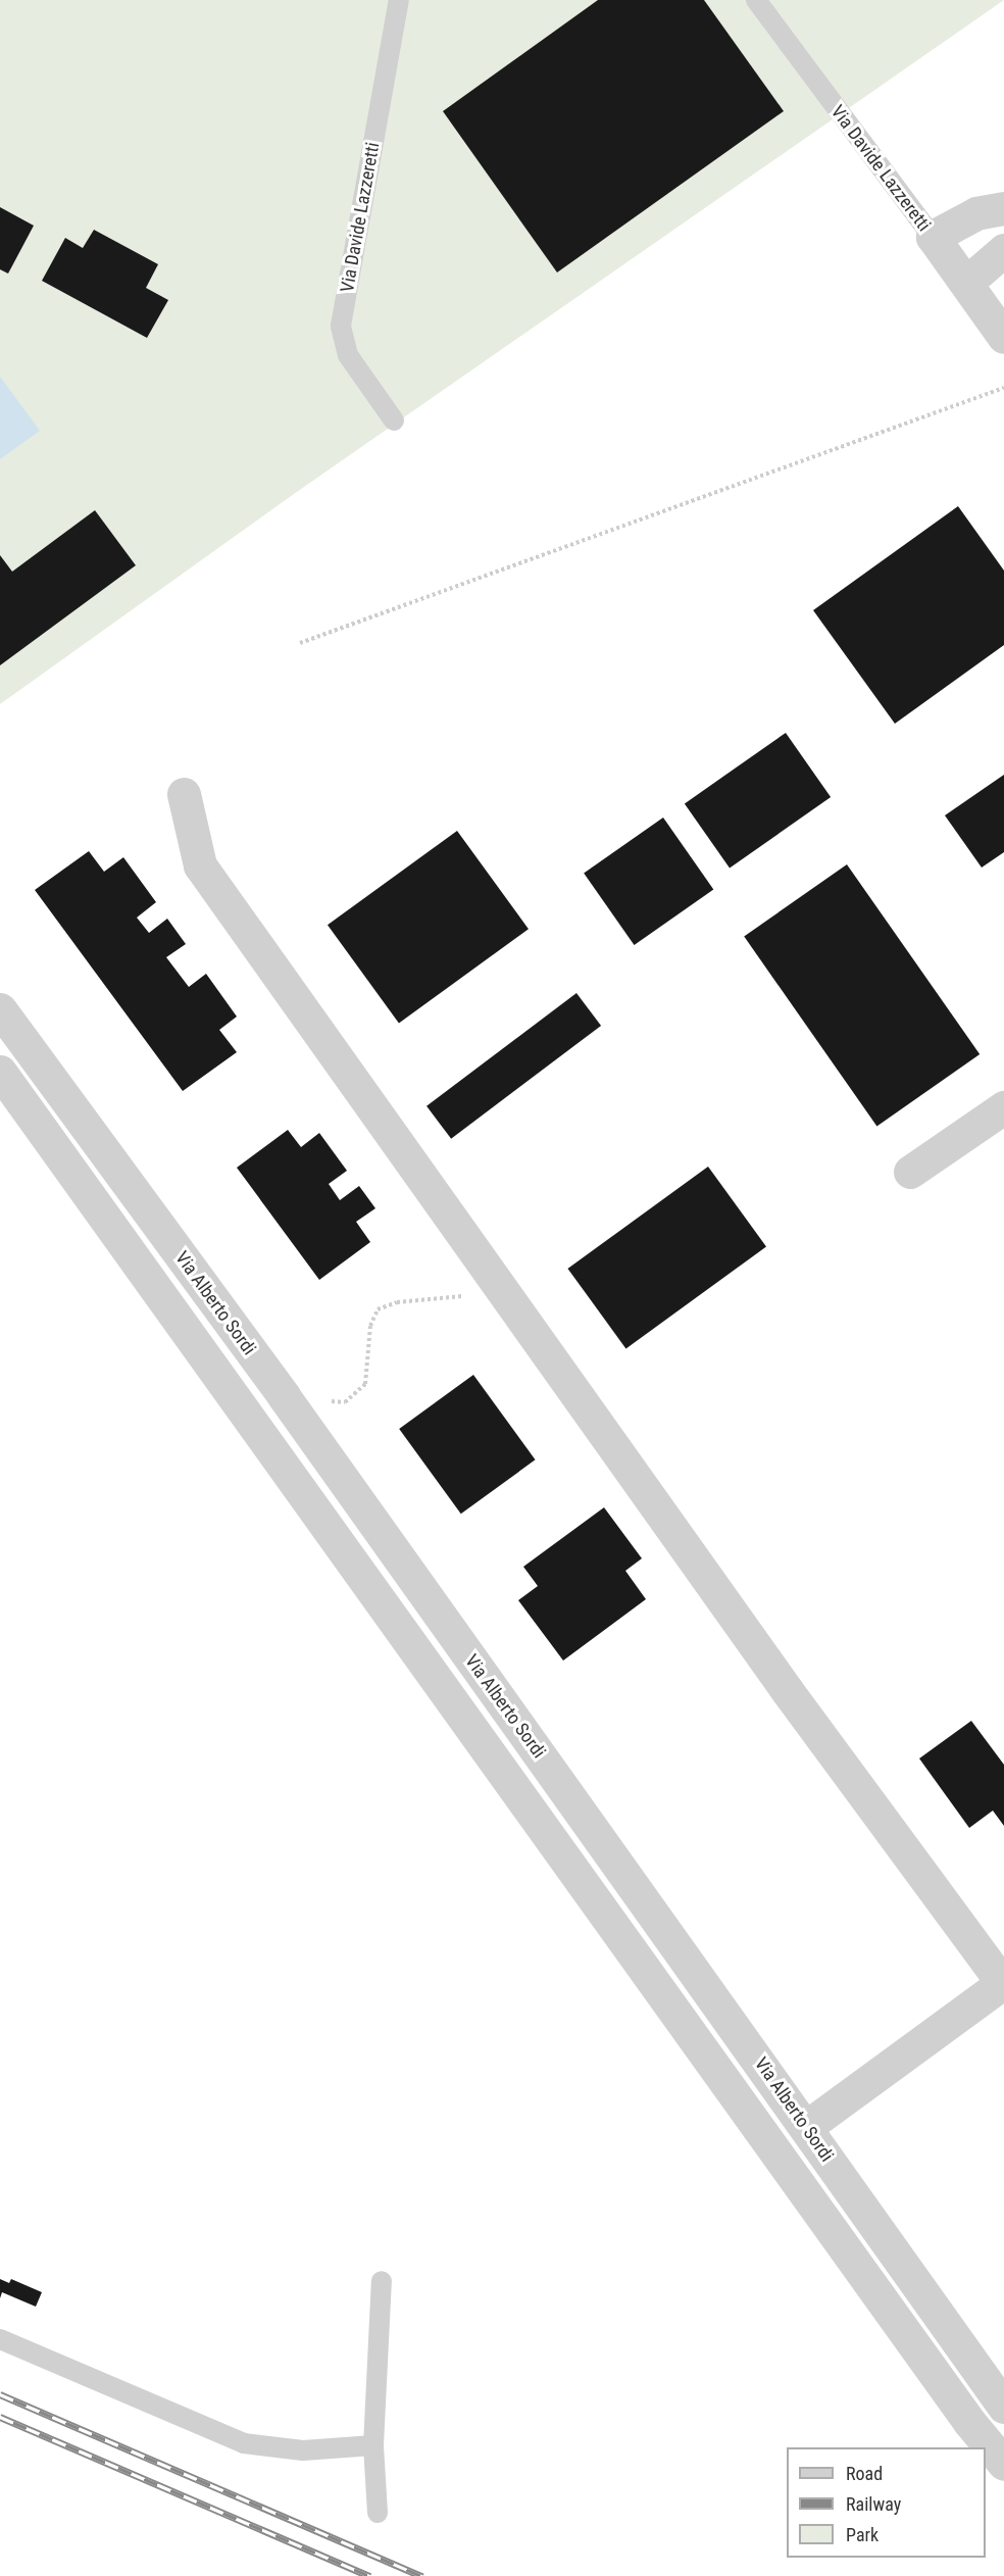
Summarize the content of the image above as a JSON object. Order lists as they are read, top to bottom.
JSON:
{
  "streets": {
    "street": ["Via Davide Lazzeretti", "Via Alberto Sordi"]
  },
  "legend": ["Road", "Railway", "Park"]
}
